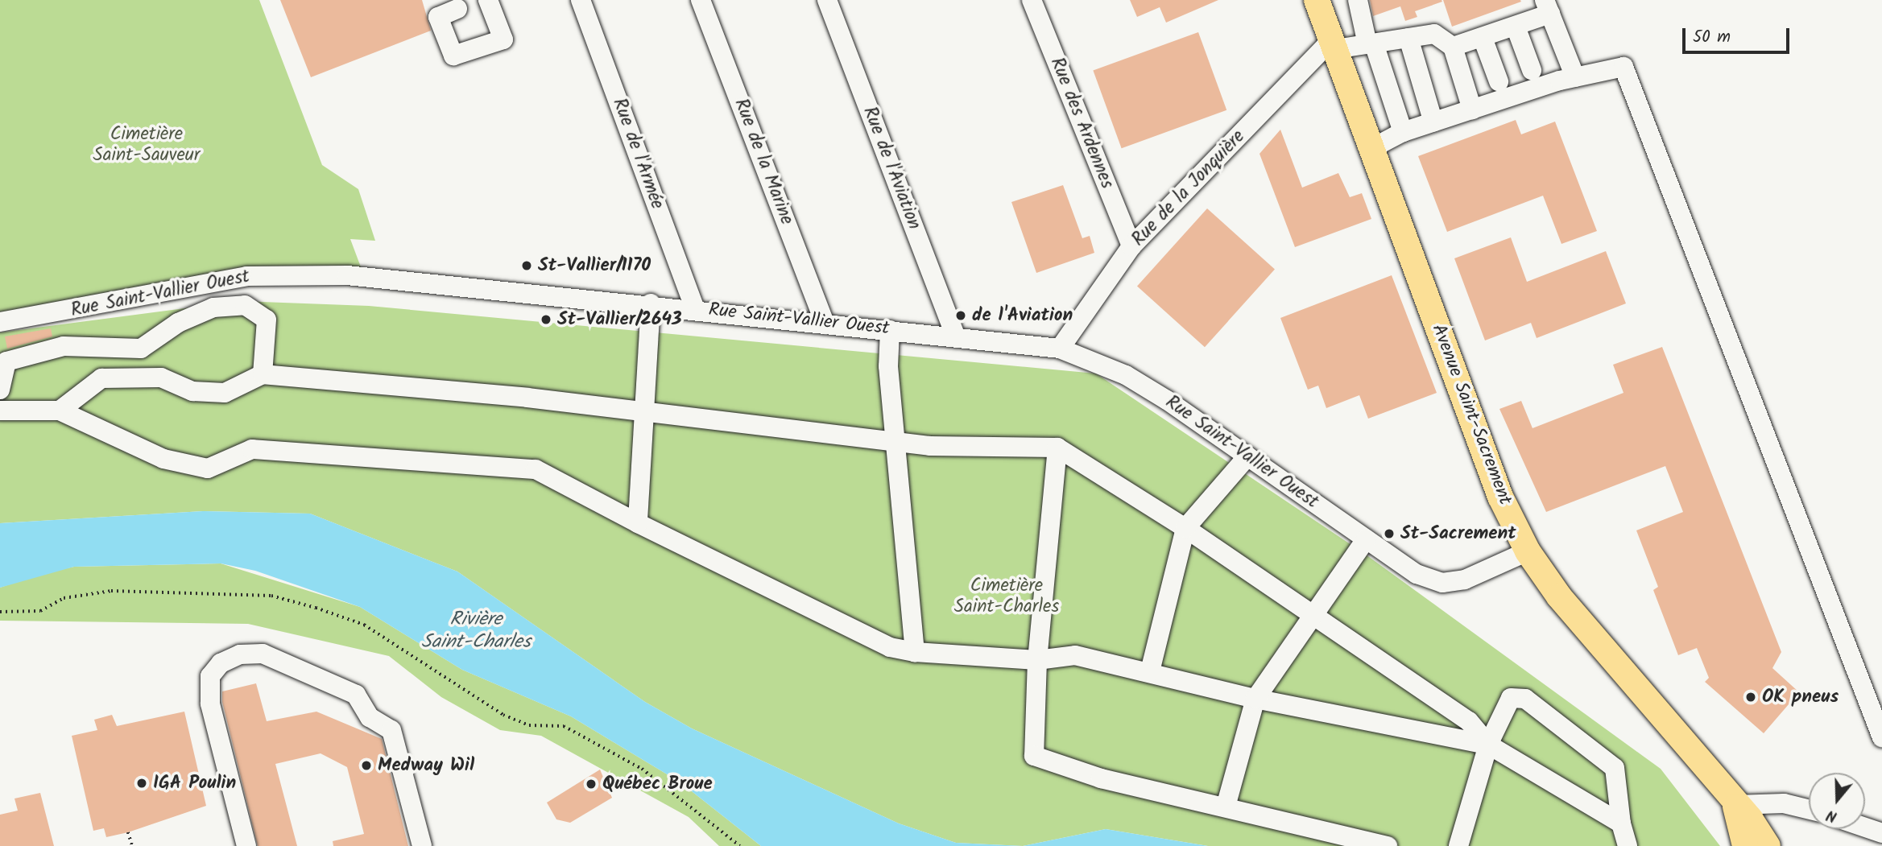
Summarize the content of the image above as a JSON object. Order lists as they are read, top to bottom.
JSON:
{
  "streets": {
    "main road": ["Avenue Saint-Sacrement"],
    "street": [
      "Rue des Ardennes",
      "Rue de l'Armée",
      "Rue de la Marine",
      "Rue de l'Aviation",
      "Rue de la Jonquière",
      "Rue Saint-Vallier Ouest"
    ]
  },
  "crossings": [
    ["Rue des Ardennes", "Rue de la Jonquière"],
    ["Rue de l'Armée", "Rue Saint-Vallier Ouest"],
    ["Rue de la Marine", "Rue Saint-Vallier Ouest"],
    ["Rue de l'Aviation", "Rue Saint-Vallier Ouest"],
    ["Rue de la Jonquière", "Rue Saint-Vallier Ouest"],
    ["Rue de la Jonquière", "Avenue Saint-Sacrement"],
    ["Rue Saint-Vallier Ouest", "Avenue Saint-Sacrement"]
  ],
  "water": ["Rivière Saint-Charles"],
  "parks": ["Cimetière Saint-Sauveur", "Cimetière Saint-Charles"],
  "places": [
    "St-Vallier/1170",
    "de l'Aviation",
    "St-Vallier/2643",
    "St-Sacrement",
    "OK pneus",
    "Medway Wil",
    "IGA Poulin",
    "Québec Broue"
  ],
  "scale_bar": "50 m",
  "north": "bottom"
}
